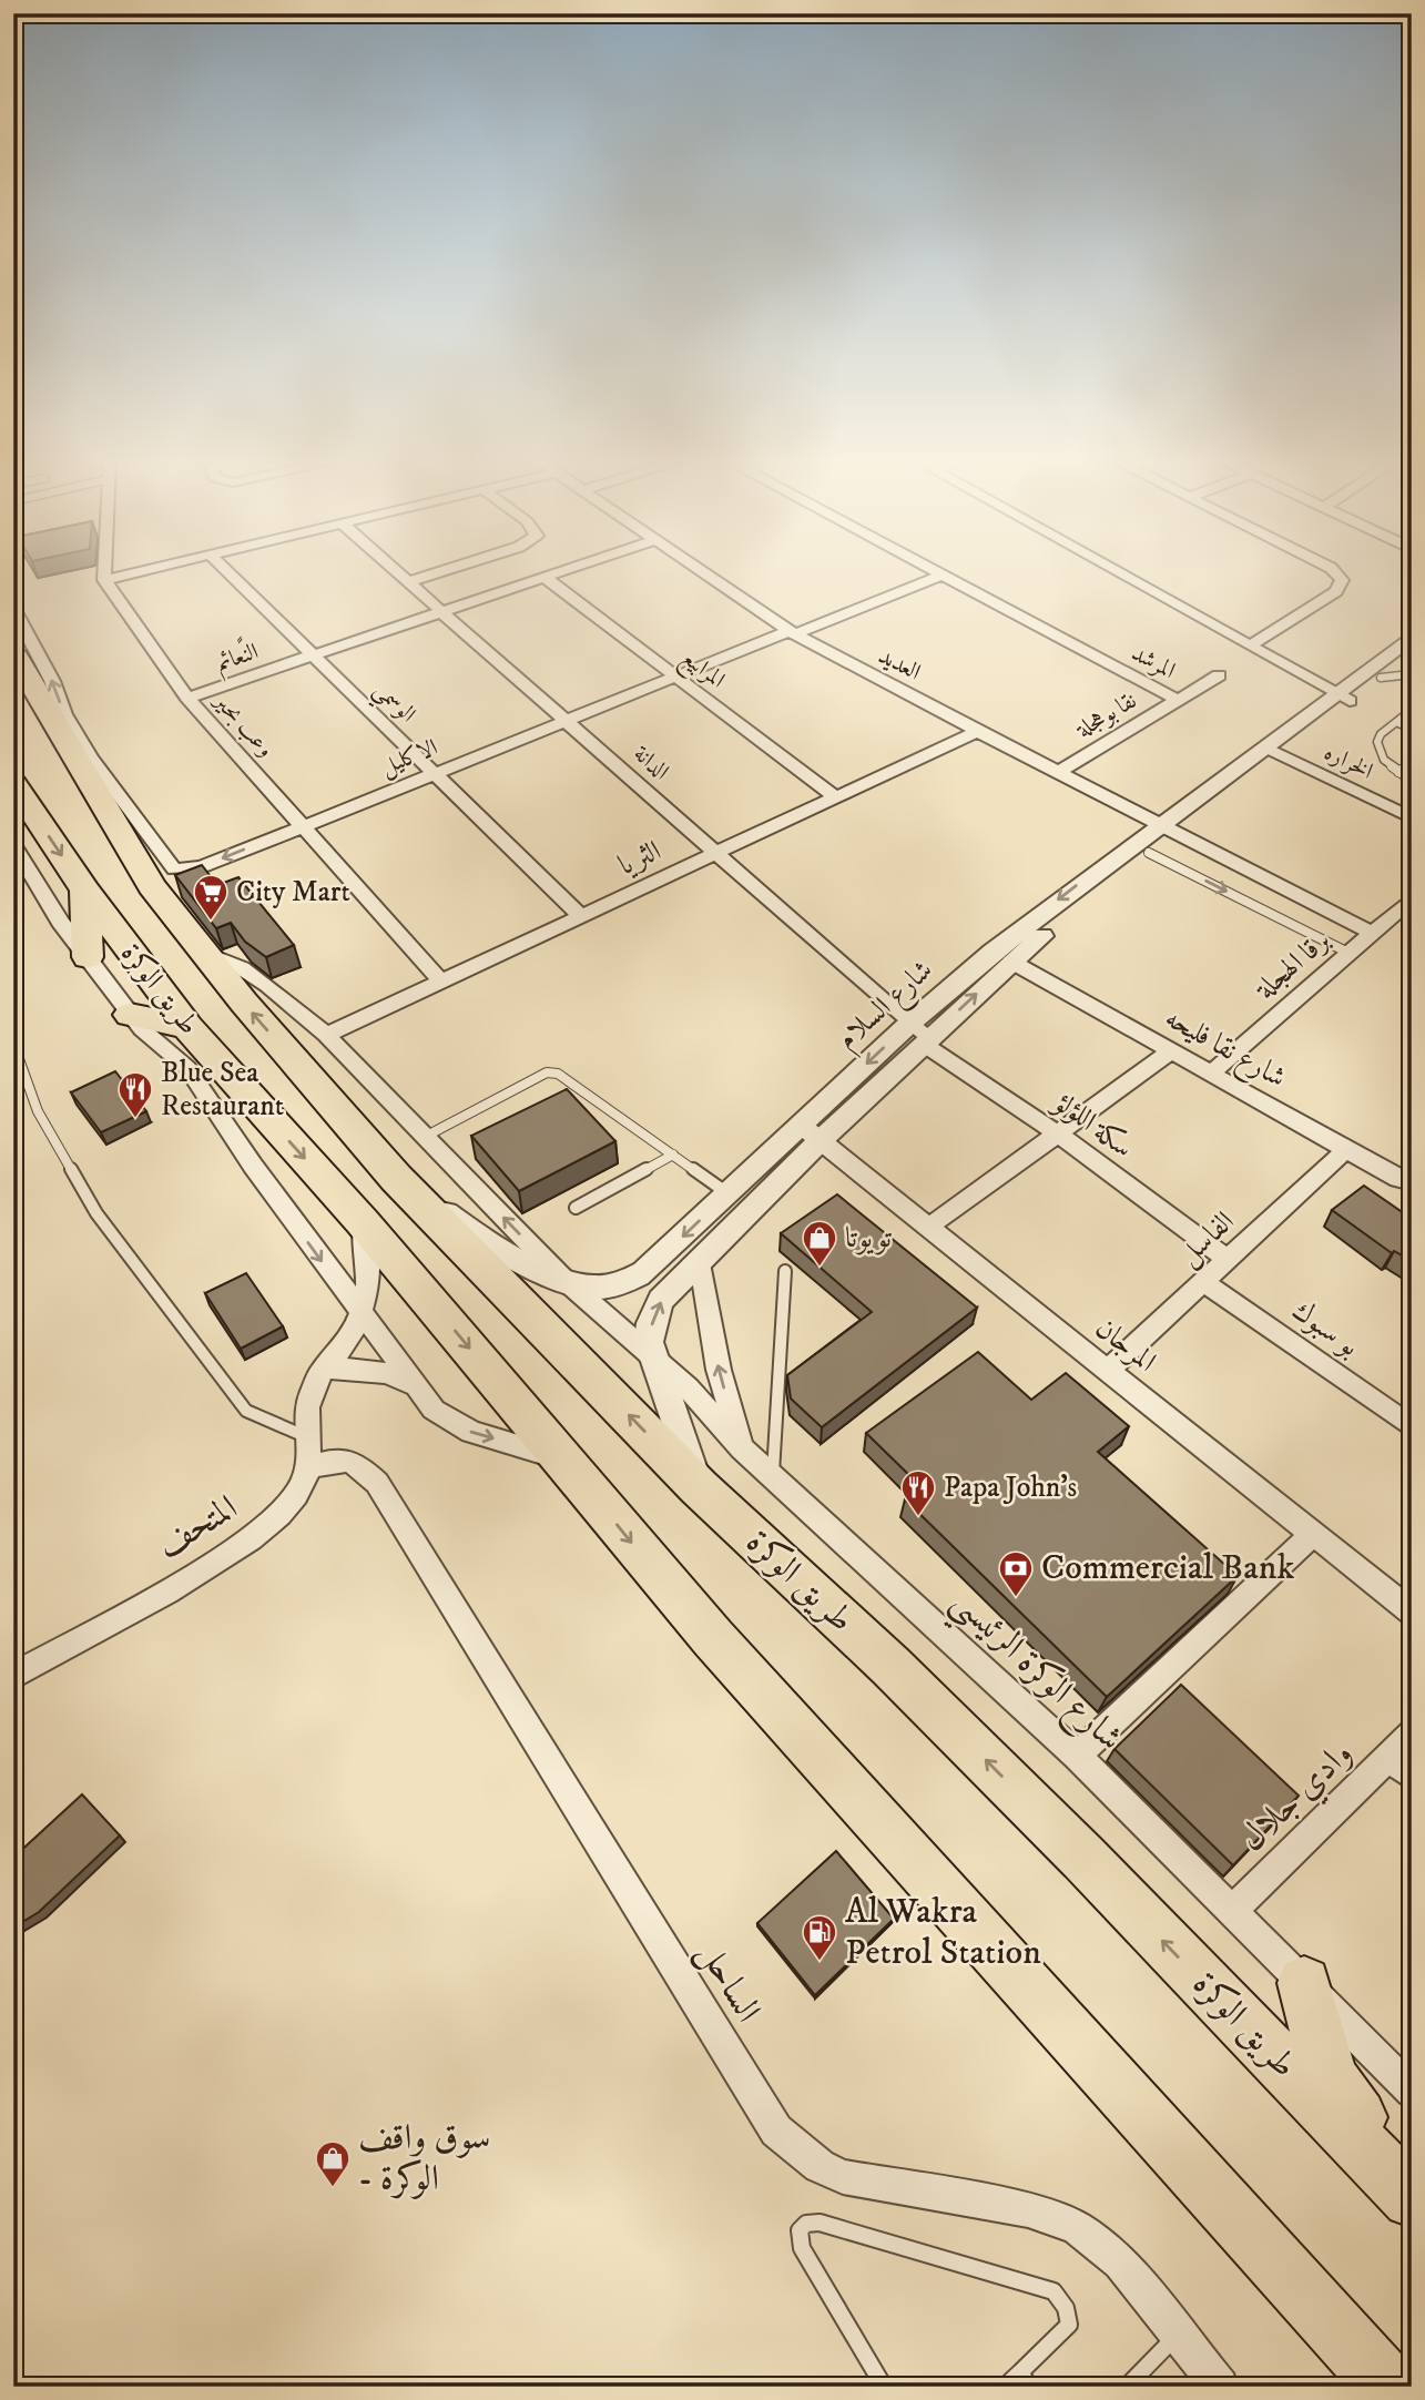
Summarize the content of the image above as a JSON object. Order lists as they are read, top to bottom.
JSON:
{
  "streets": {
    "highway": ["طريق الوكرة"],
    "street": [
      "النًعائم",
      "المرشد",
      "العديد",
      "المرابيع",
      "الوسمي",
      "نقا بوهجلة",
      "وعب بحير",
      "الاكليل",
      "الخراره",
      "الدانة",
      "الثريا",
      "برقا الهجلة",
      "شارع السلام",
      "شارع نقا فليحه",
      "سكة اللؤلؤ",
      "الفاسل",
      "بو سبوك",
      "المرجان",
      "المتحف",
      "شارع الوكرة الرئيسي",
      "وادي جلال",
      "الساحل"
    ]
  },
  "crossings": [
    ["النًعائم", "المرابيع"],
    ["النًعائم", "الوسمي"],
    ["النًعائم", "وعب بحير"],
    ["النًعائم", "الدانة"],
    ["المرشد", "نقا بوهجلة"],
    ["العديد", "نقا بوهجلة"],
    ["العديد", "الاكليل"],
    ["العديد", "الثريا"],
    ["العديد", "برقا الهجلة"],
    ["العديد", "شارع السلام"],
    ["المرابيع", "الاكليل"],
    ["المرابيع", "الثريا"],
    ["الوسمي", "الاكليل"],
    ["الوسمي", "الثريا"],
    ["وعب بحير", "الاكليل"],
    ["وعب بحير", "الثريا"],
    ["الاكليل", "الدانة"],
    ["الاكليل", "طريق الوكرة"],
    ["الخراره", "شارع السلام"],
    ["الدانة", "الثريا"],
    ["الدانة", "شارع السلام"],
    ["الدانة", "سكة اللؤلؤ"],
    ["الثريا", "طريق الوكرة"],
    ["برقا الهجلة", "شارع نقا فليحه"],
    ["طريق الوكرة", "شارع السلام"],
    ["طريق الوكرة", "شارع الوكرة الرئيسي"],
    ["شارع السلام", "شارع نقا فليحه"],
    ["شارع السلام", "سكة اللؤلؤ"],
    ["شارع السلام", "المرجان"],
    ["شارع نقا فليحه", "الفاسل"],
    ["سكة اللؤلؤ", "الفاسل"],
    ["الفاسل", "بو سبوك"],
    ["الفاسل", "المرجان"],
    ["المتحف", "الساحل"],
    ["شارع الوكرة الرئيسي", "وادي جلال"]
  ],
  "one_way": ["الاكليل"],
  "places": {
    "supermarket": ["City Mart"],
    "restaurant": ["Blue Sea Restaurant", "Papa John's"],
    "shop": ["تويوتا", "سوق واقف - الوكرة"],
    "bank": ["Commercial Bank"],
    "fuel station": ["Al Wakra Petrol Station"]
  }
}
